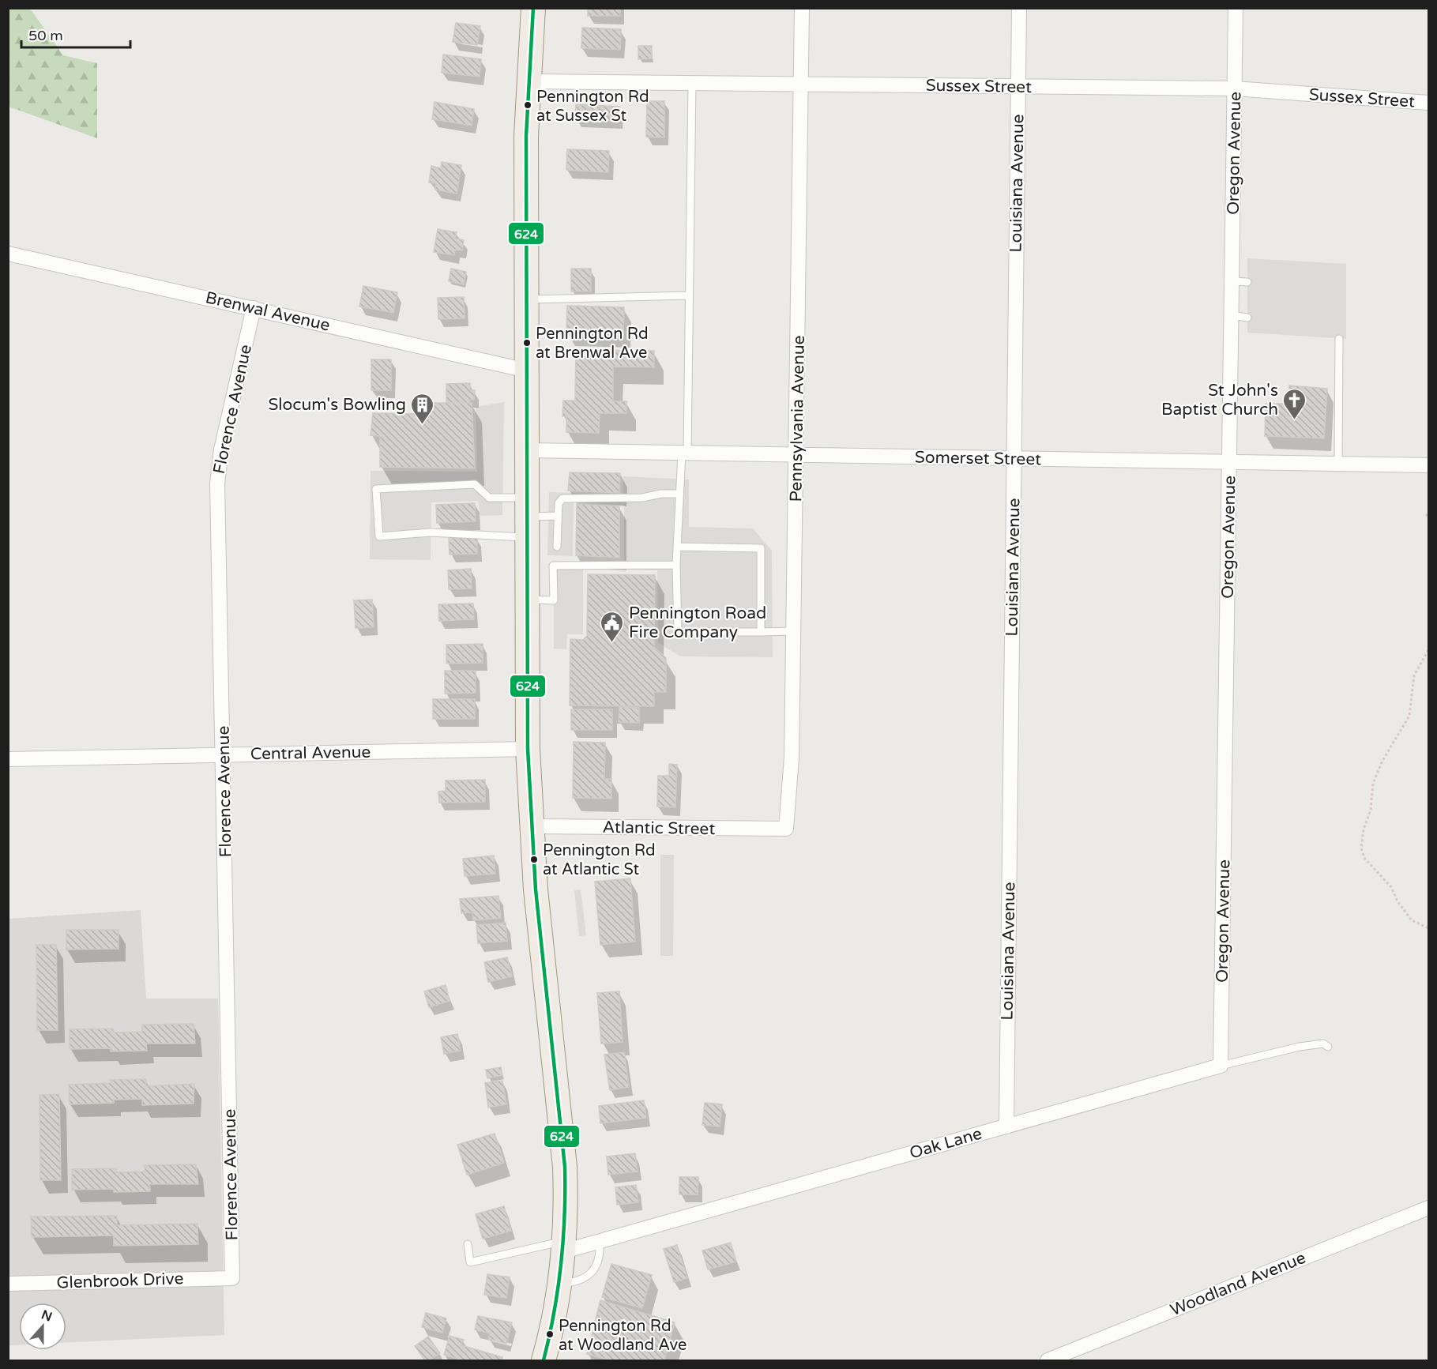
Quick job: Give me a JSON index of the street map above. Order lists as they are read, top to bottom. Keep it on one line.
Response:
{"streets":{"street":["Sussex Street","Oregon Avenue","Louisiana Avenue","Brenwal Avenue","Florence Avenue","Pennsylvania Avenue","Somerset Street","Central Avenue","Atlantic Street","Oak Lane","Glenbrook Drive","Woodland Avenue"]},"crossings":[["Sussex Street","Oregon Avenue"],["Sussex Street","Louisiana Avenue"],["Sussex Street","Pennsylvania Avenue"],["Oregon Avenue","Somerset Street"],["Oregon Avenue","Oak Lane"],["Louisiana Avenue","Somerset Street"],["Louisiana Avenue","Oak Lane"],["Brenwal Avenue","Florence Avenue"],["Florence Avenue","Central Avenue"],["Florence Avenue","Glenbrook Drive"],["Pennsylvania Avenue","Somerset Street"],["Pennsylvania Avenue","Atlantic Street"]],"places":{"other":["Pennington Rd at Sussex St","Pennington Rd at Brenwal Ave","Pennington Rd at Atlantic St","Pennington Rd at Woodland Ave"],"church":["St John's Baptist Church"],"building":["Slocum's Bowling"],"public building":["Pennington Road Fire Company"]},"lines":["transit line 624"],"scale_bar":"50 m","north":"top"}
